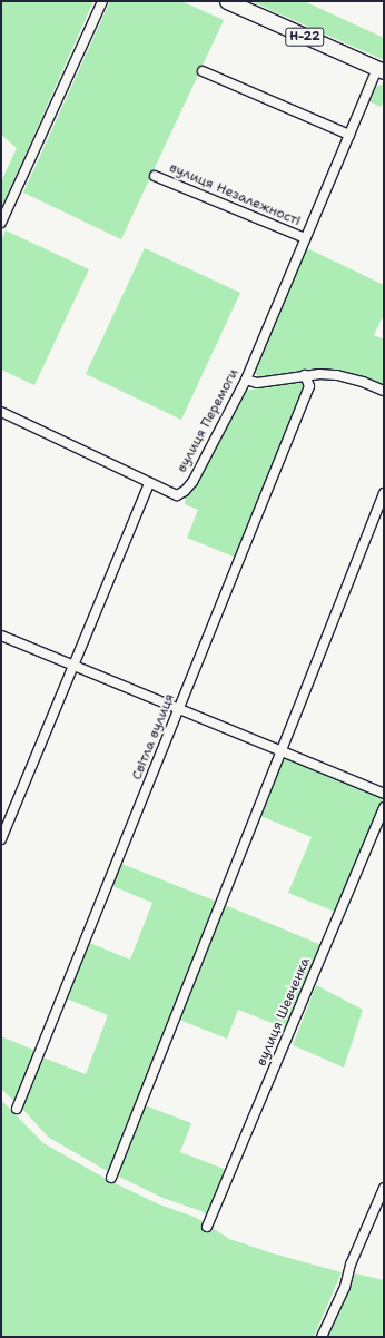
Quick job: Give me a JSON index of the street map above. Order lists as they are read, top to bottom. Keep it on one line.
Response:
{"streets":{"main road":["Н-22"],"street":["вулиця Незалежності","вулиця Перемоги","Світла вулиця","вулиця Шевченка"]},"crossings":[["Н-22","вулиця Перемоги"],["вулиця Незалежності","вулиця Перемоги"]]}
